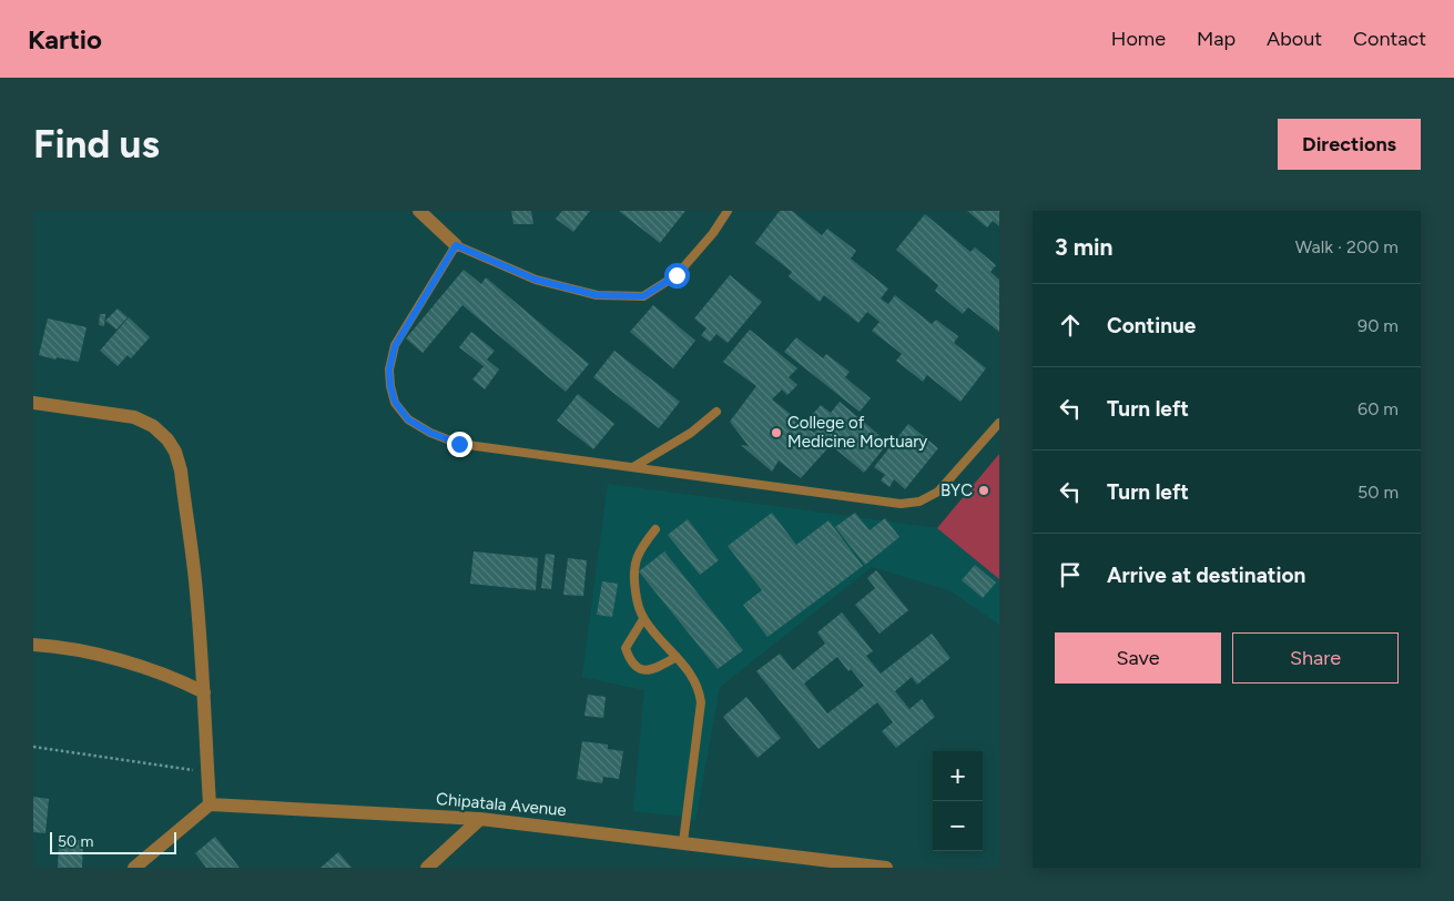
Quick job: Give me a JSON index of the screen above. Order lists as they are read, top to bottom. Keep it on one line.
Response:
{"streets":{"street":["Chipatala Avenue"]},"places":["College of Medicine Mortuary","BYC"],"scale_bar":"50 m","page":{"header":"Kartio","nav":["Home","Map","About","Contact"],"buttons":["Directions",["Save","Share"]],"title":"Find us","heading":["3 min","Walk · 200 m"],"list":[["Continue","90 m"],["Turn left","60 m"],["Turn left","50 m"],"Arrive at destination"],"map_buttons":["+","−"],"scale":"50 m"}}
